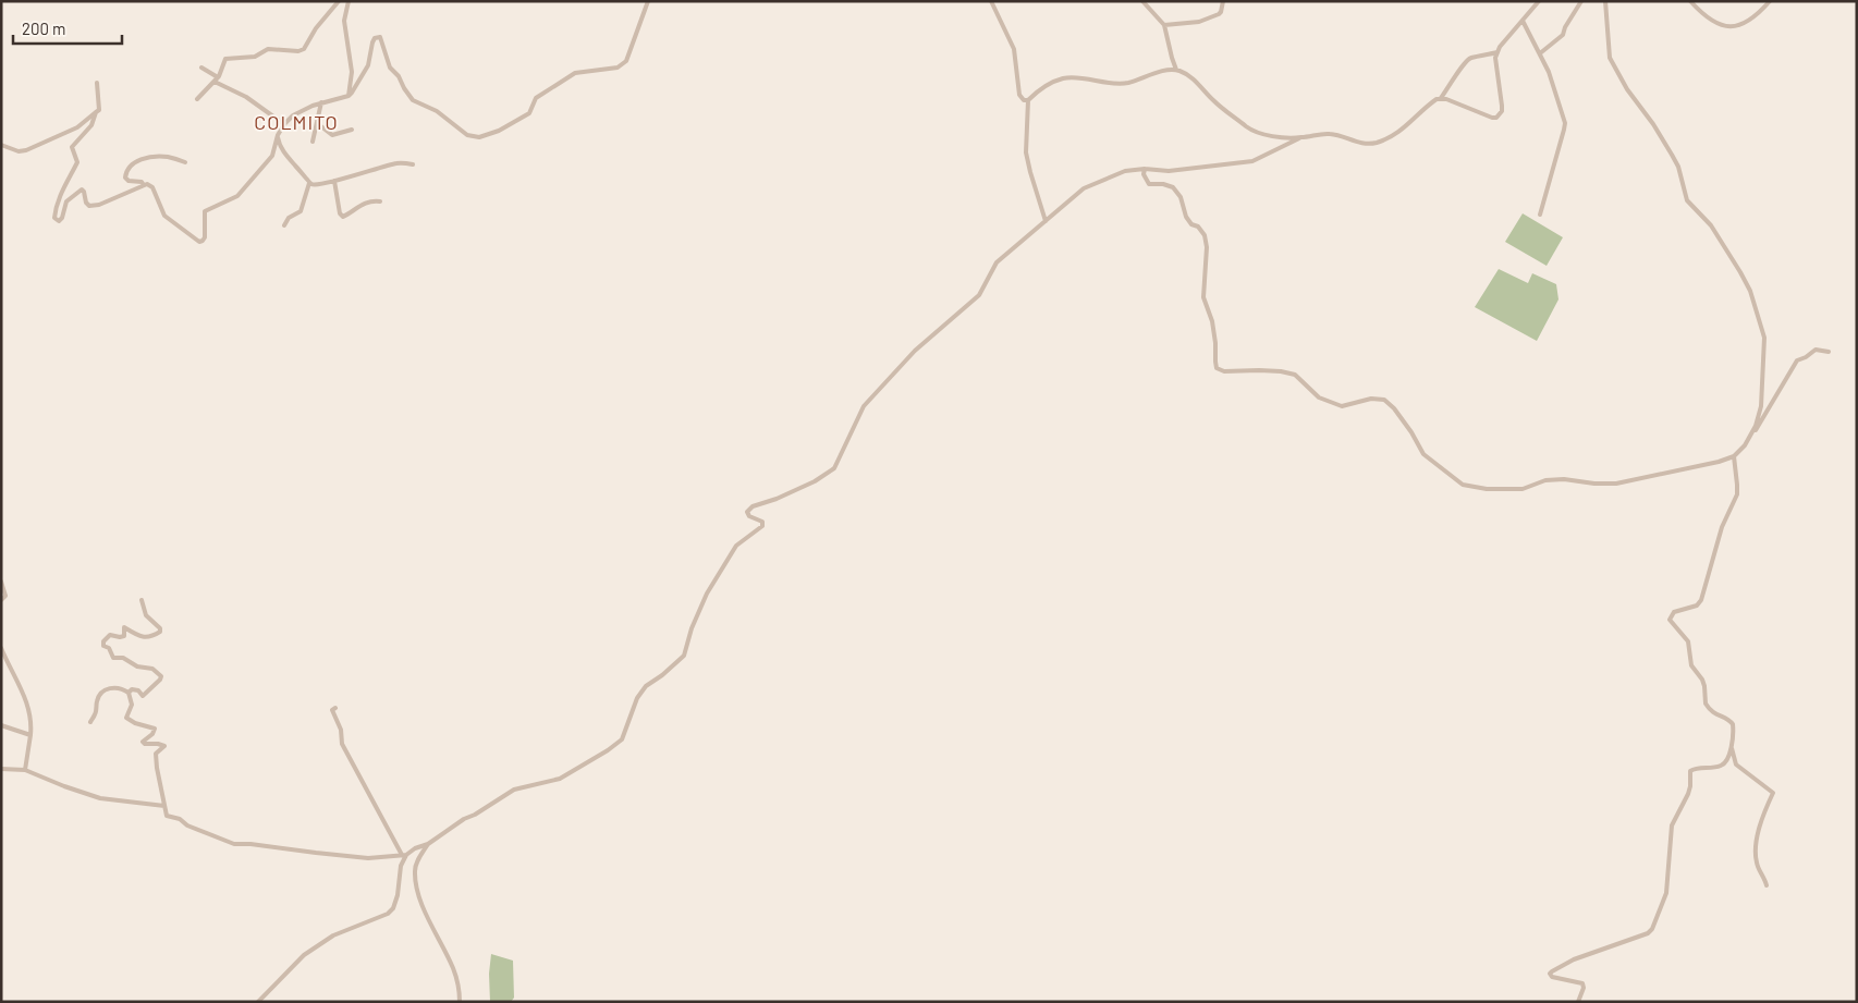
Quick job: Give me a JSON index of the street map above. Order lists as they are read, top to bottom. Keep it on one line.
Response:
{"districts":["COLMITO"],"scale_bar":"200 m"}
